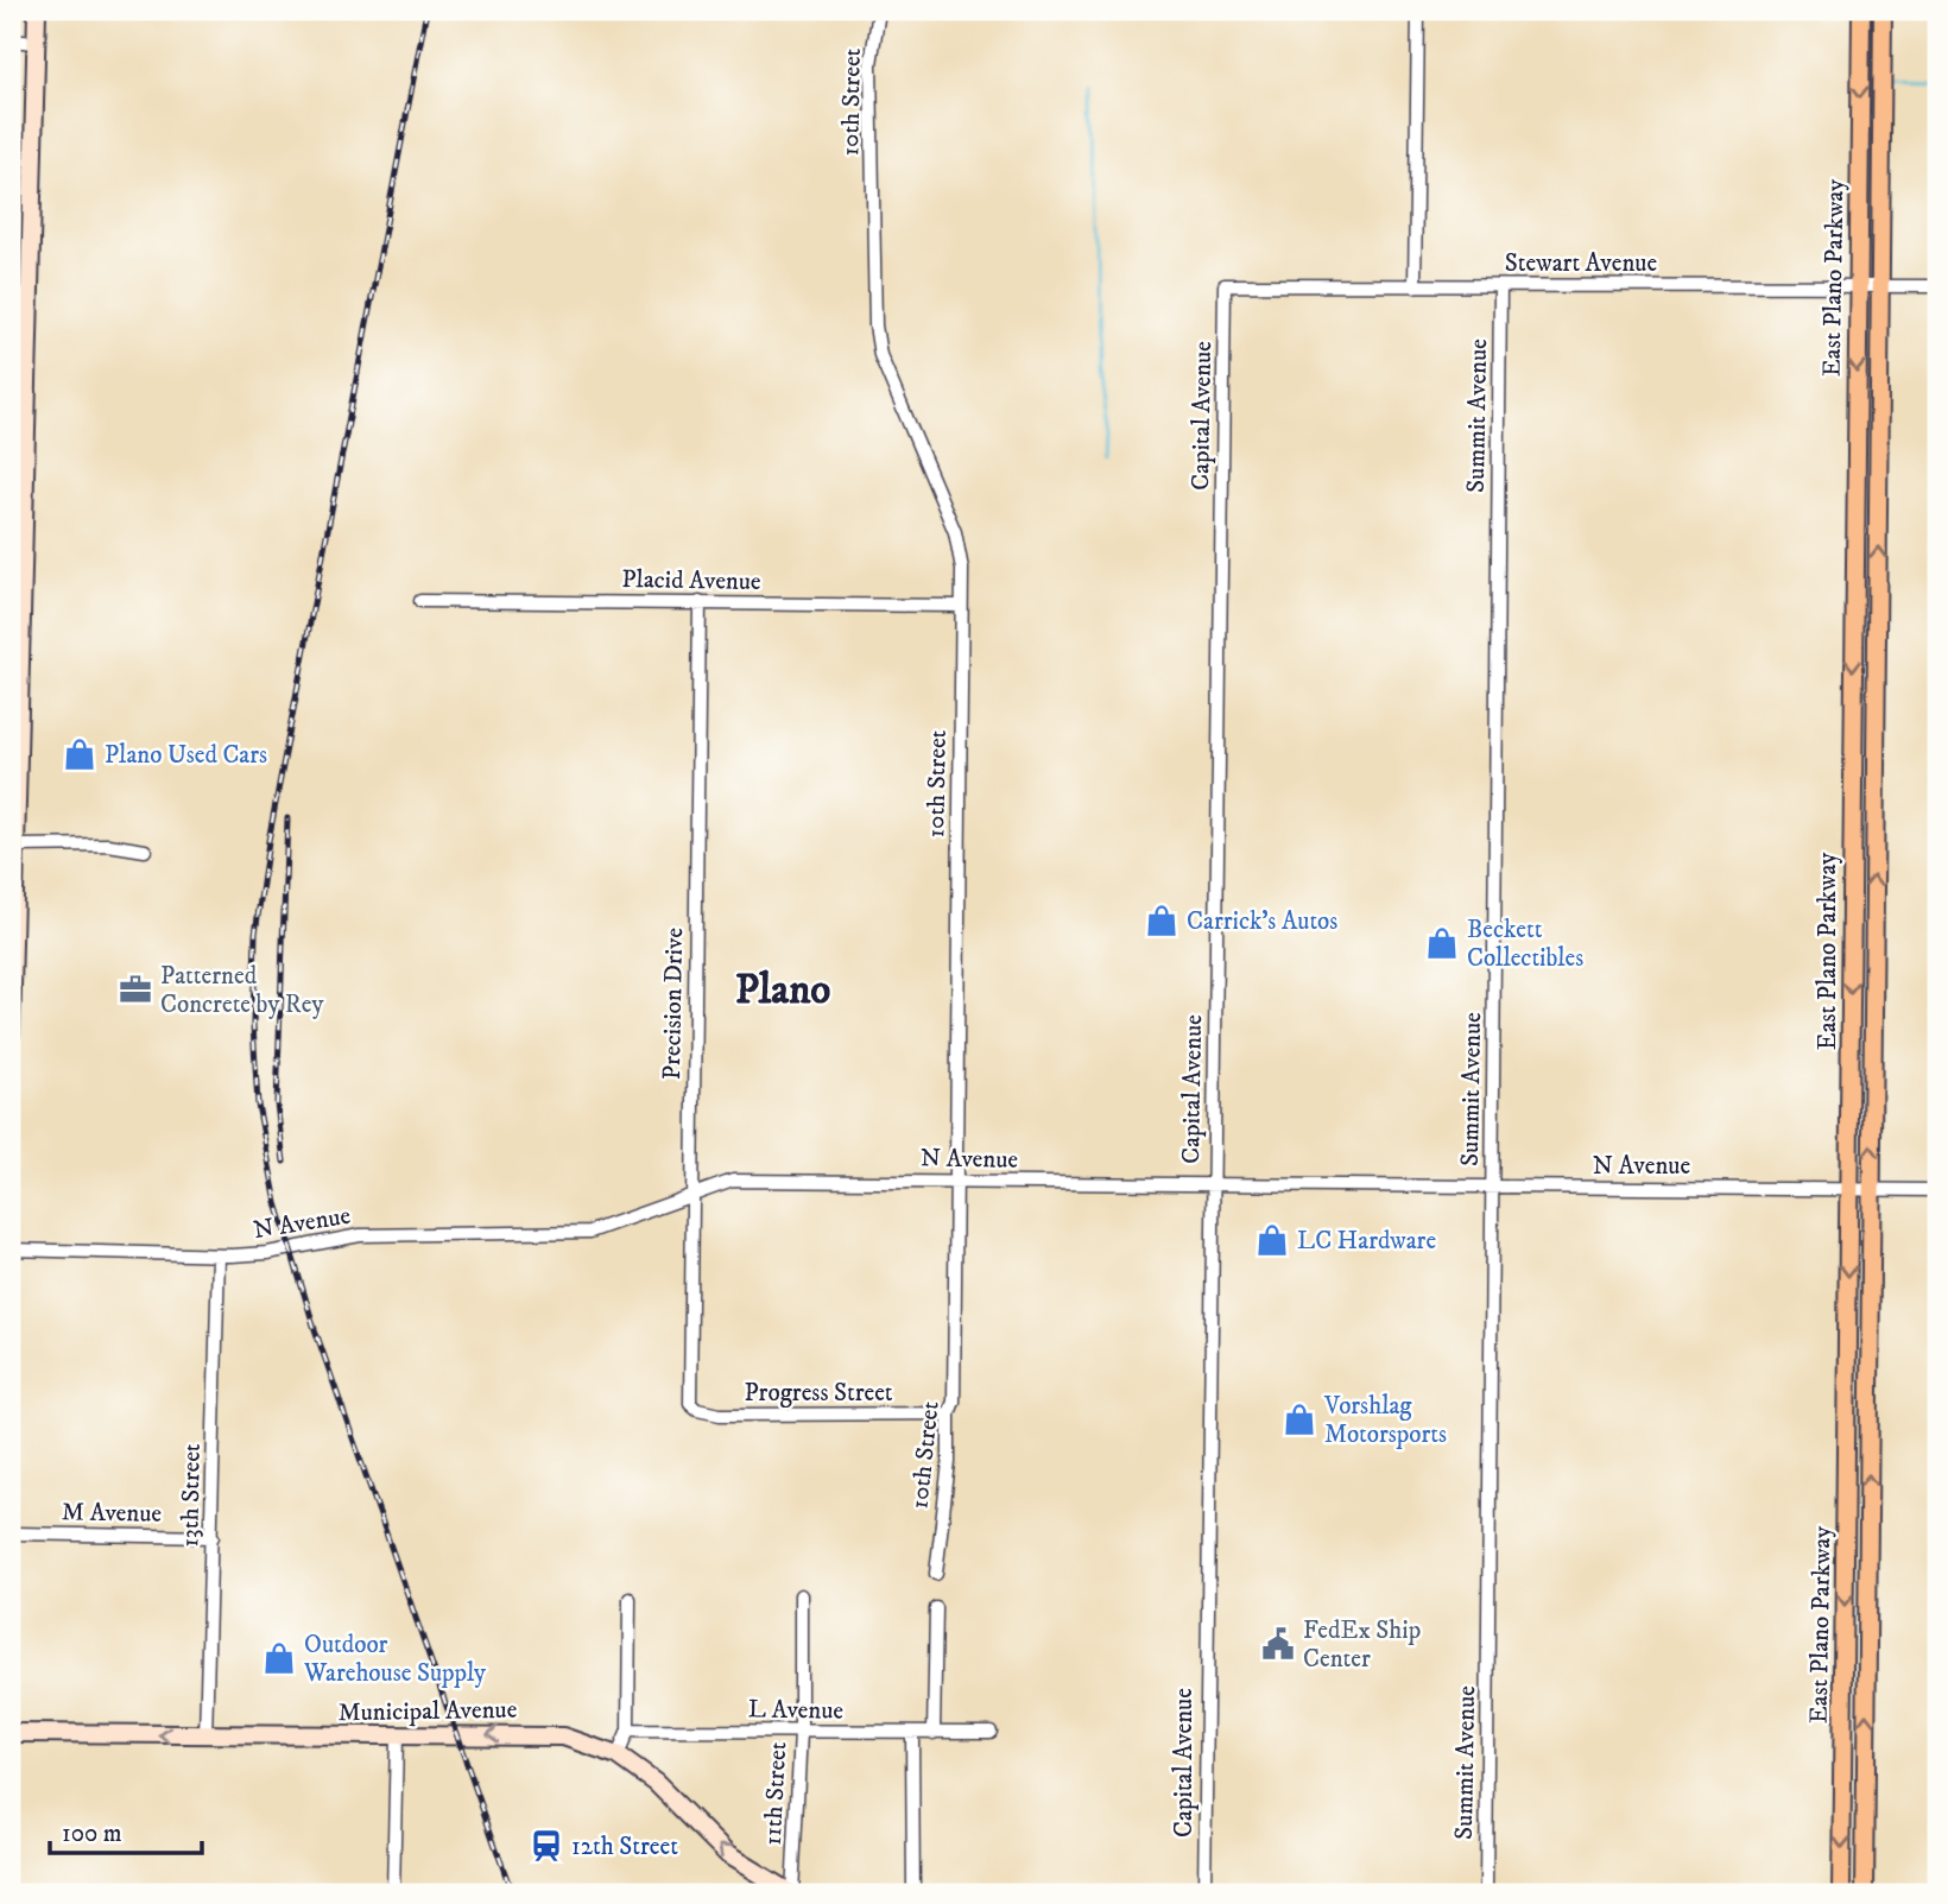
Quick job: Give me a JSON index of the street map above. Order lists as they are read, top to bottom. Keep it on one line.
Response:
{"streets":{"main road":["East Plano Parkway","Municipal Avenue"],"street":["10th Street","Stewart Avenue","Capital Avenue","Summit Avenue","Placid Avenue","Precision Drive","N Avenue","Progress Street","13th Street","M Avenue","L Avenue","11th Street"]},"crossings":[["10th Street","Placid Avenue"],["10th Street","N Avenue"],["10th Street","Progress Street"],["Stewart Avenue","East Plano Parkway"],["Stewart Avenue","Capital Avenue"],["Stewart Avenue","Summit Avenue"],["East Plano Parkway","N Avenue"],["Capital Avenue","N Avenue"],["Summit Avenue","N Avenue"],["Placid Avenue","Precision Drive"],["Precision Drive","N Avenue"],["Precision Drive","Progress Street"],["N Avenue","13th Street"],["13th Street","M Avenue"],["13th Street","Municipal Avenue"],["L Avenue","11th Street"],["Municipal Avenue","11th Street"]],"one_way":["Municipal Avenue"],"districts":["Plano"],"places":{"shop":["Plano Used Cars","Carrick's Autos","Beckett Collectibles","LC Hardware","Vorshlag Motorsports","Outdoor Warehouse Supply"],"office":["Patterned Concrete by Rey"],"public building":["FedEx Ship Center"],"station":["12th Street"]},"scale_bar":"100 m"}
